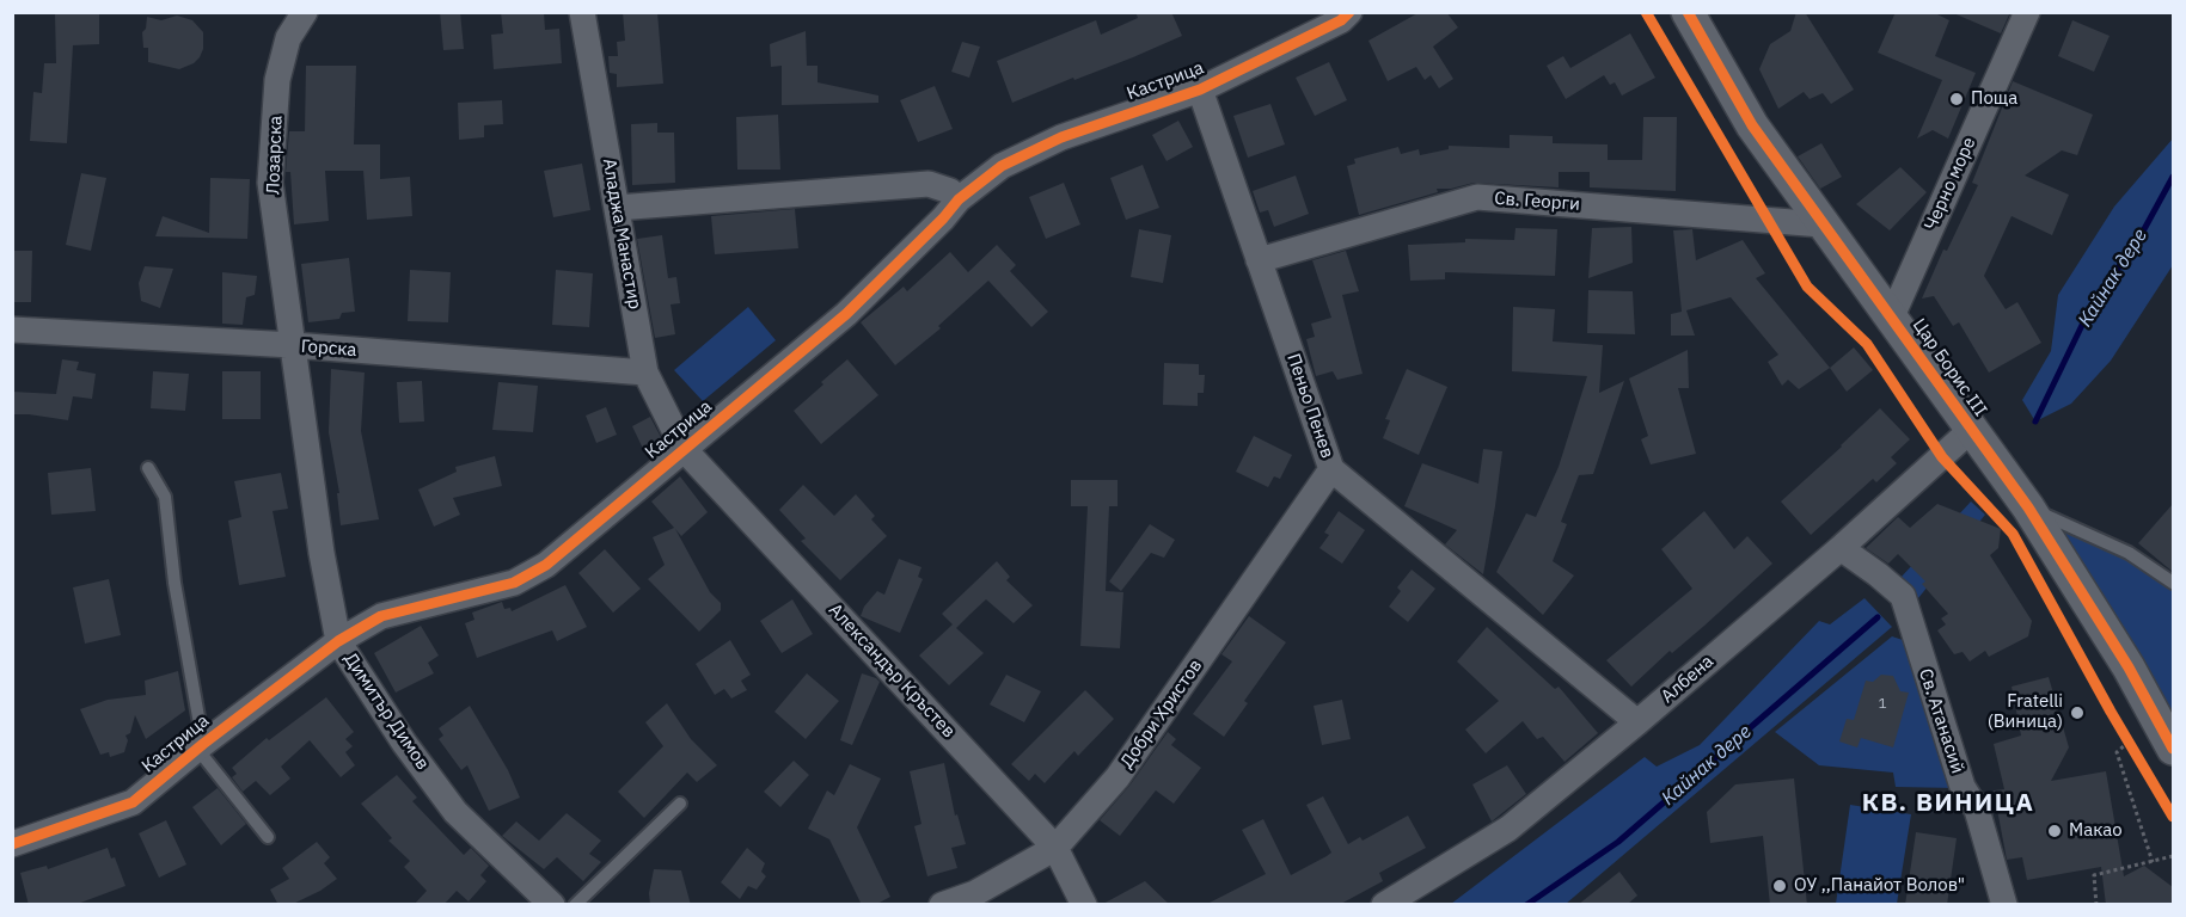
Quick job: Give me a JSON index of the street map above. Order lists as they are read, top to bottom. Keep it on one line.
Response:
{"streets":{"street":["Кастрица","Лозарска","Черно море","Св. Георги","Аладжа Манастир","Горска","Цар Борис III","Пеньо Пенев","Александър Кръстев","Албена","Димитър Димов","Добри Христов","Св. Атанасий"]},"crossings":[["Кастрица","Аладжа Манастир"],["Кастрица","Пеньо Пенев"],["Кастрица","Александър Кръстев"],["Кастрица","Димитър Димов"],["Лозарска","Горска"],["Лозарска","Димитър Димов"],["Черно море","Цар Борис III"],["Св. Георги","Цар Борис III"],["Св. Георги","Пеньо Пенев"],["Аладжа Манастир","Горска"],["Аладжа Манастир","Александър Кръстев"],["Горска","Димитър Димов"],["Цар Борис III","Албена"],["Пеньо Пенев","Албена"],["Пеньо Пенев","Добри Христов"],["Александър Кръстев","Добри Христов"],["Албена","Св. Атанасий"]],"districts":["КВ. ВИНИЦА"],"water":["Кайнак дере"],"places":["Поща","Fratelli (Виница)","Макао","ОУ ,,Панайот Волов\""],"house_numbers":["1"]}
